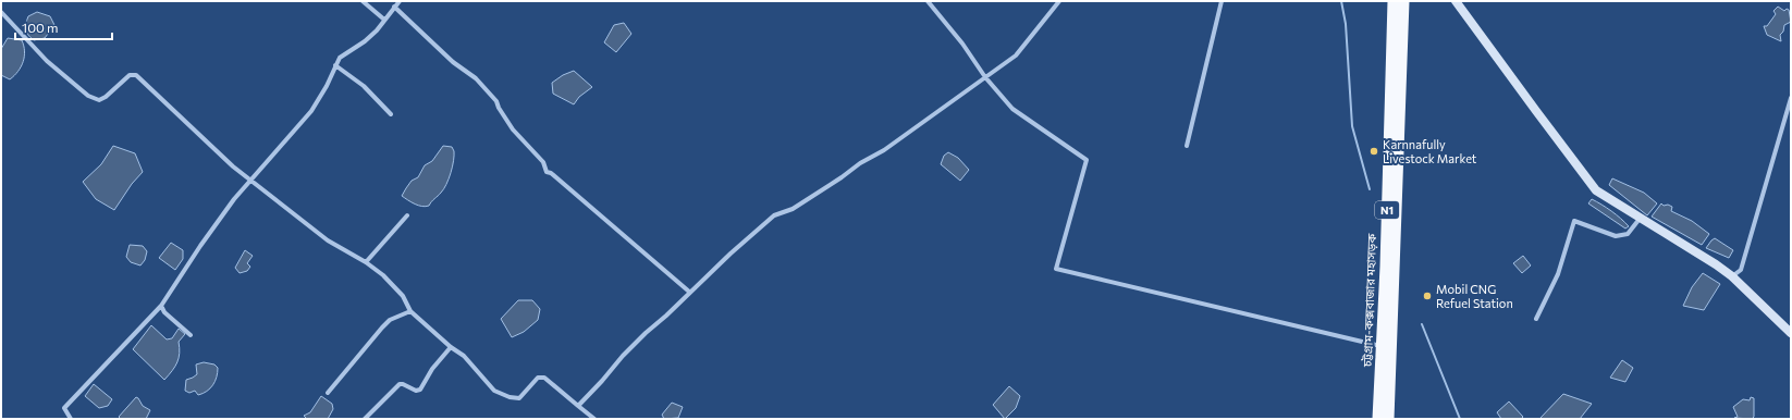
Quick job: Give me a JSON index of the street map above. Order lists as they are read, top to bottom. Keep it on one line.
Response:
{"streets":{"highway":["N1","চট্টগ্রাম-কক্সবাজার মহাসড়ক"]},"places":["Karnnafully Livestock Market","Mobil CNG Refuel Station"],"scale_bar":"100 m"}
